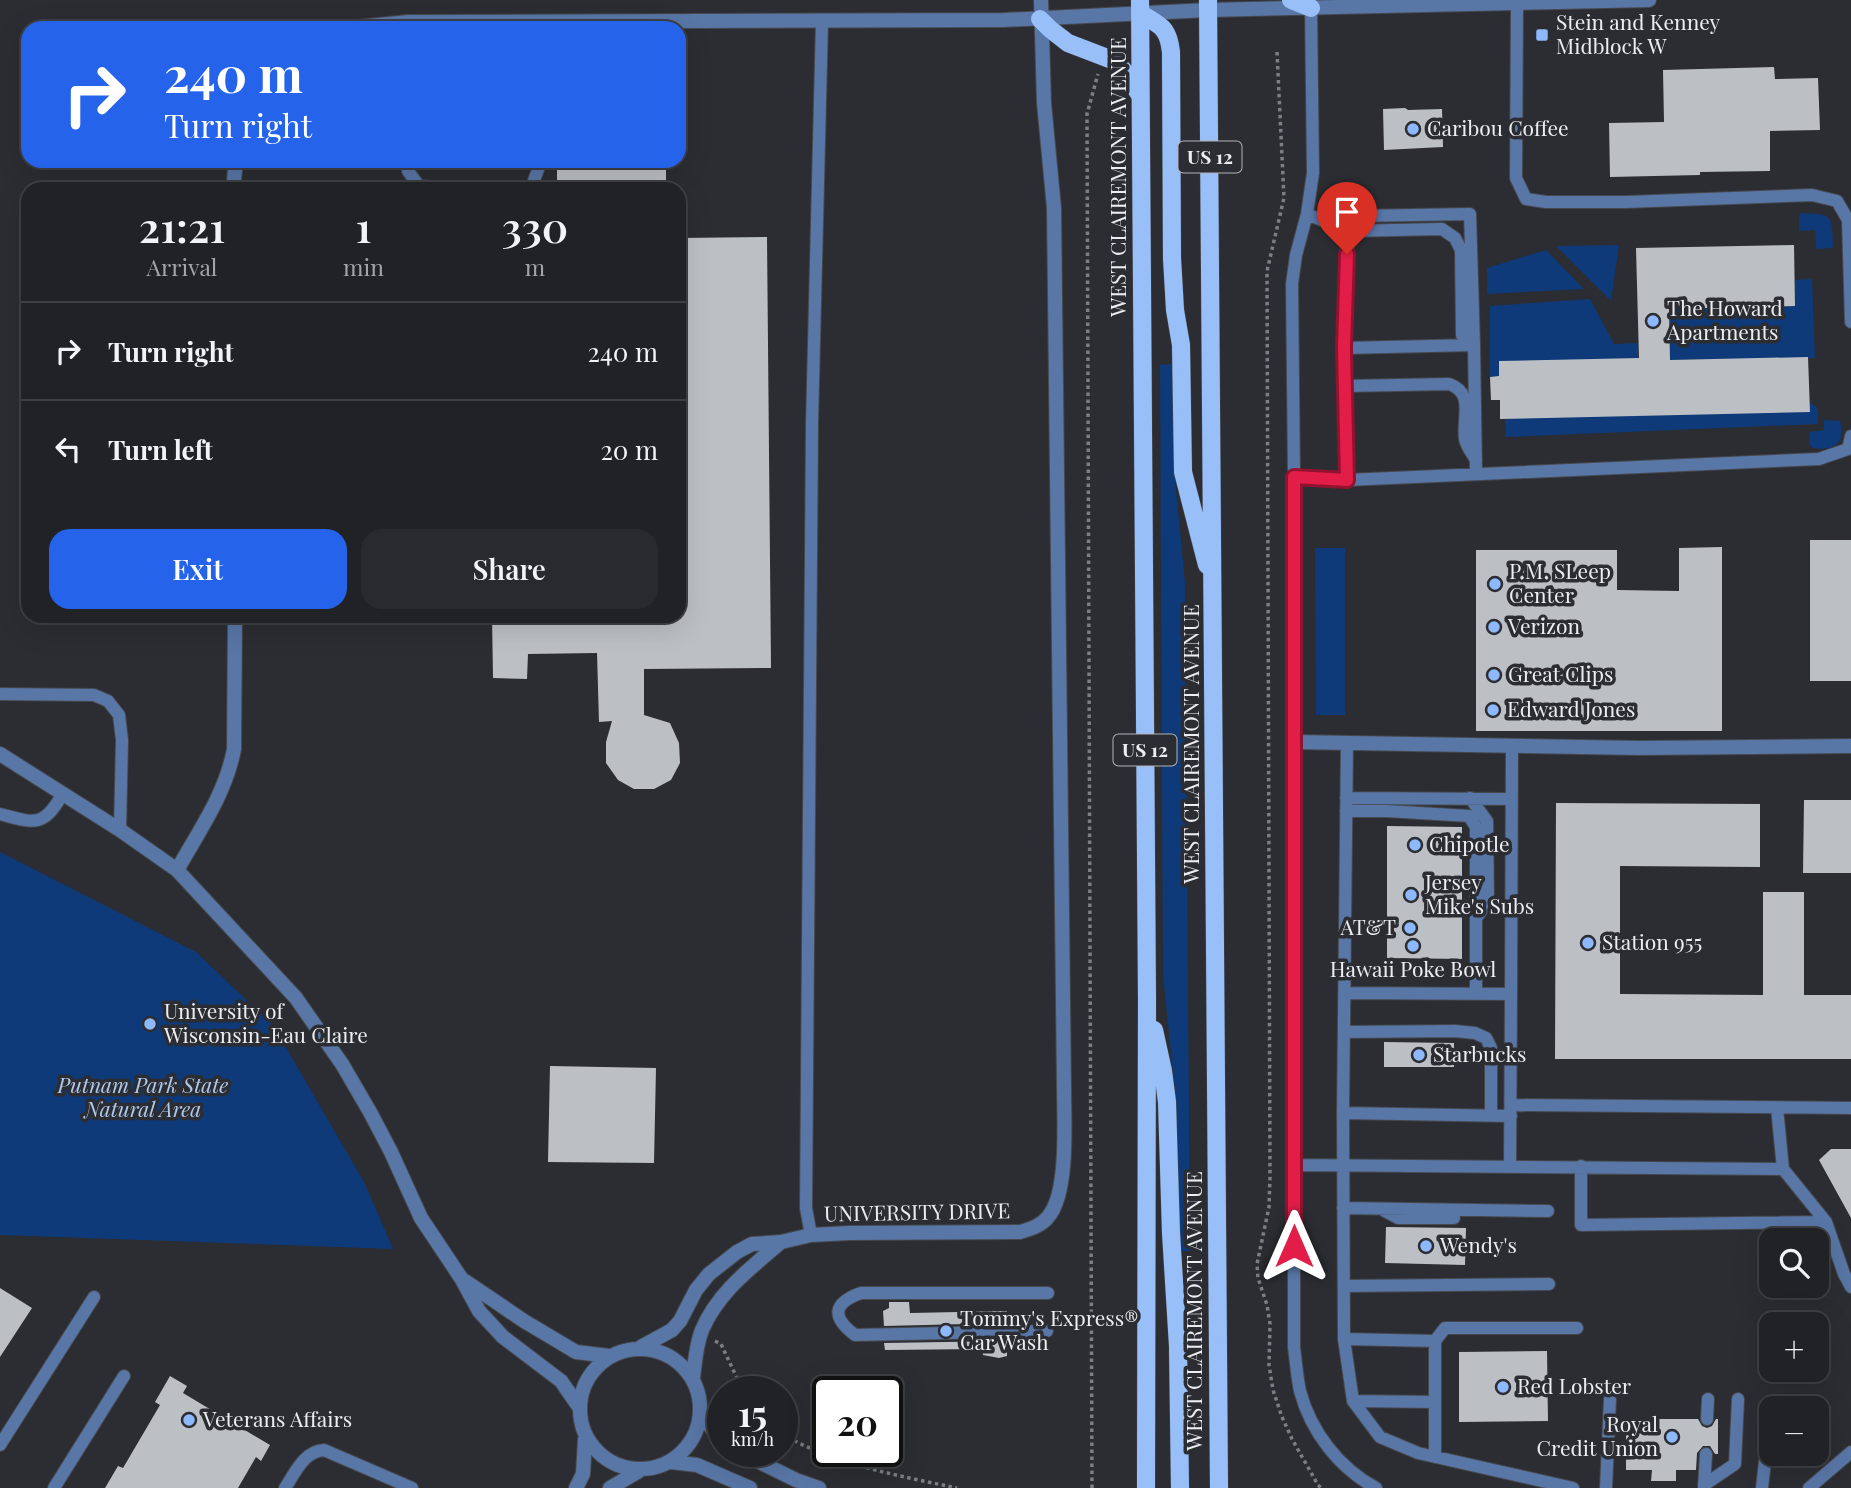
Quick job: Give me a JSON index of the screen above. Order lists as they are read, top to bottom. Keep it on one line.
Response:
{"streets":{"main road":["US 12","WEST CLAIREMONT AVENUE"],"street":["UNIVERSITY DRIVE"]},"parks":["Putnam Park State Natural Area"],"places":{"transit":["Stein and Kenney Midblock W"],"other":["Caribou Coffee","The Howard Apartments","P.M. SLeep Center","Verizon","Great Clips","Edward Jones","Chipotle","Jersey Mike's Subs","AT&T","Station 955","Hawaii Poke Bowl","University of Wisconsin-Eau Claire","Starbucks","Wendy's","Tommy's Express® Car Wash","Red Lobster","Veterans Affairs","Royal Credit Union"]},"page":{"turn":["240 m","Turn right"],"eta":["21:21","Arrival","1","min","330","m"],"list":[{"name":"Turn right","value":"240 m"},{"name":"Turn left","value":"20 m"}],"buttons":["Exit","Share"],"map_buttons":["+","−"],"speed":"15 km/h","limit":"20"}}
